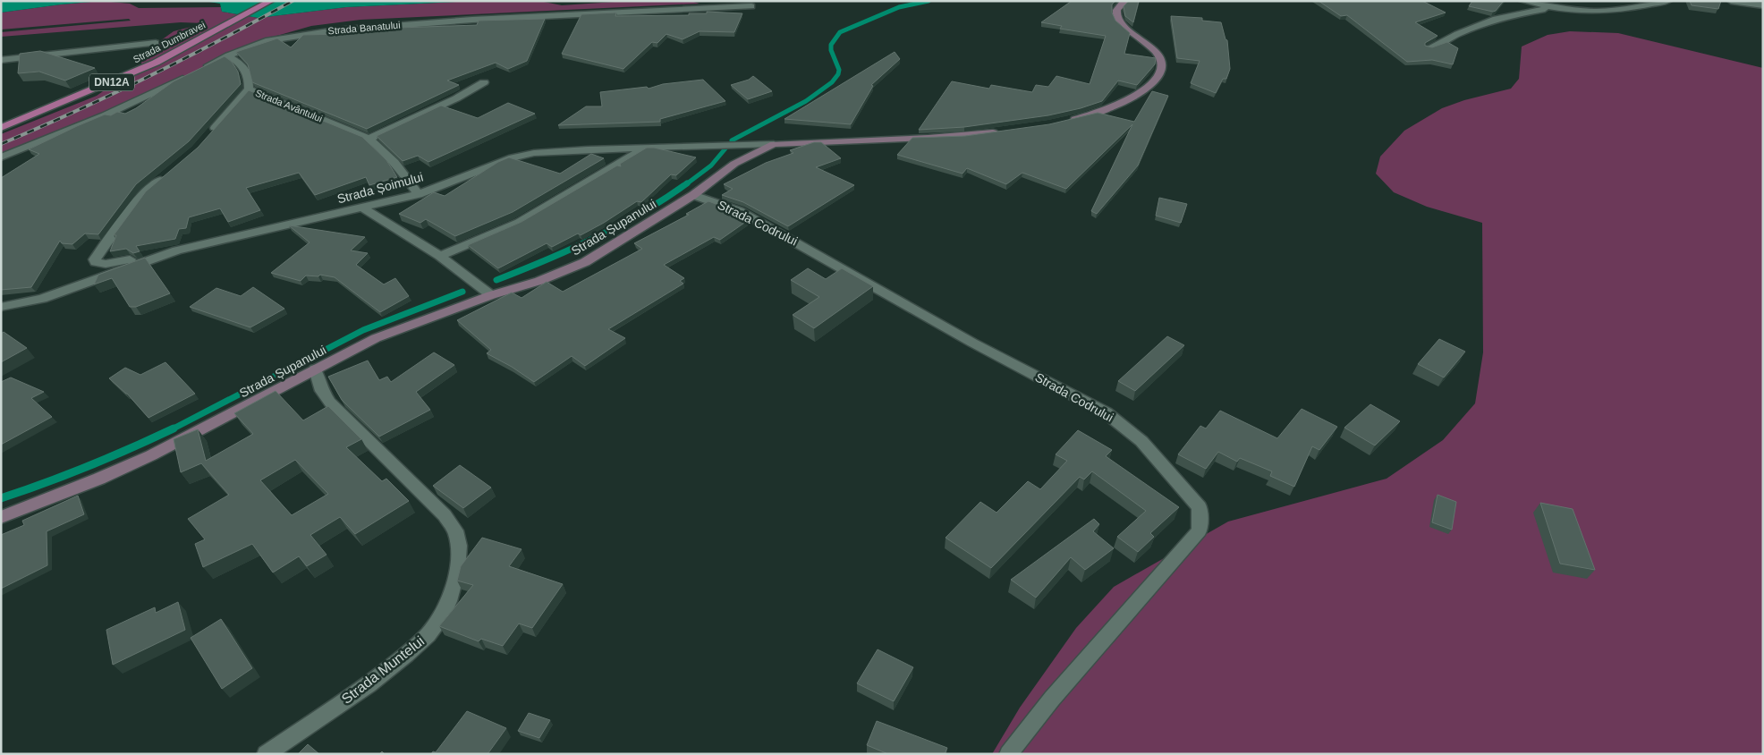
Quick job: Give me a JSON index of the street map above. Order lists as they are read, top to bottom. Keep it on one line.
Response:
{"streets":{"main road":["Strada Dumbravei","DN12A"],"street":["Strada Banatului","Strada Avântului","Strada Șoimului","Strada Codrului","Strada Șupanului","Strada Muntelui"]},"crossings":[["Strada Banatului","Strada Avântului"],["Strada Avântului","Strada Șoimului"],["Strada Șoimului","Strada Șupanului"],["Strada Codrului","Strada Șupanului"],["Strada Șupanului","Strada Muntelui"]]}
